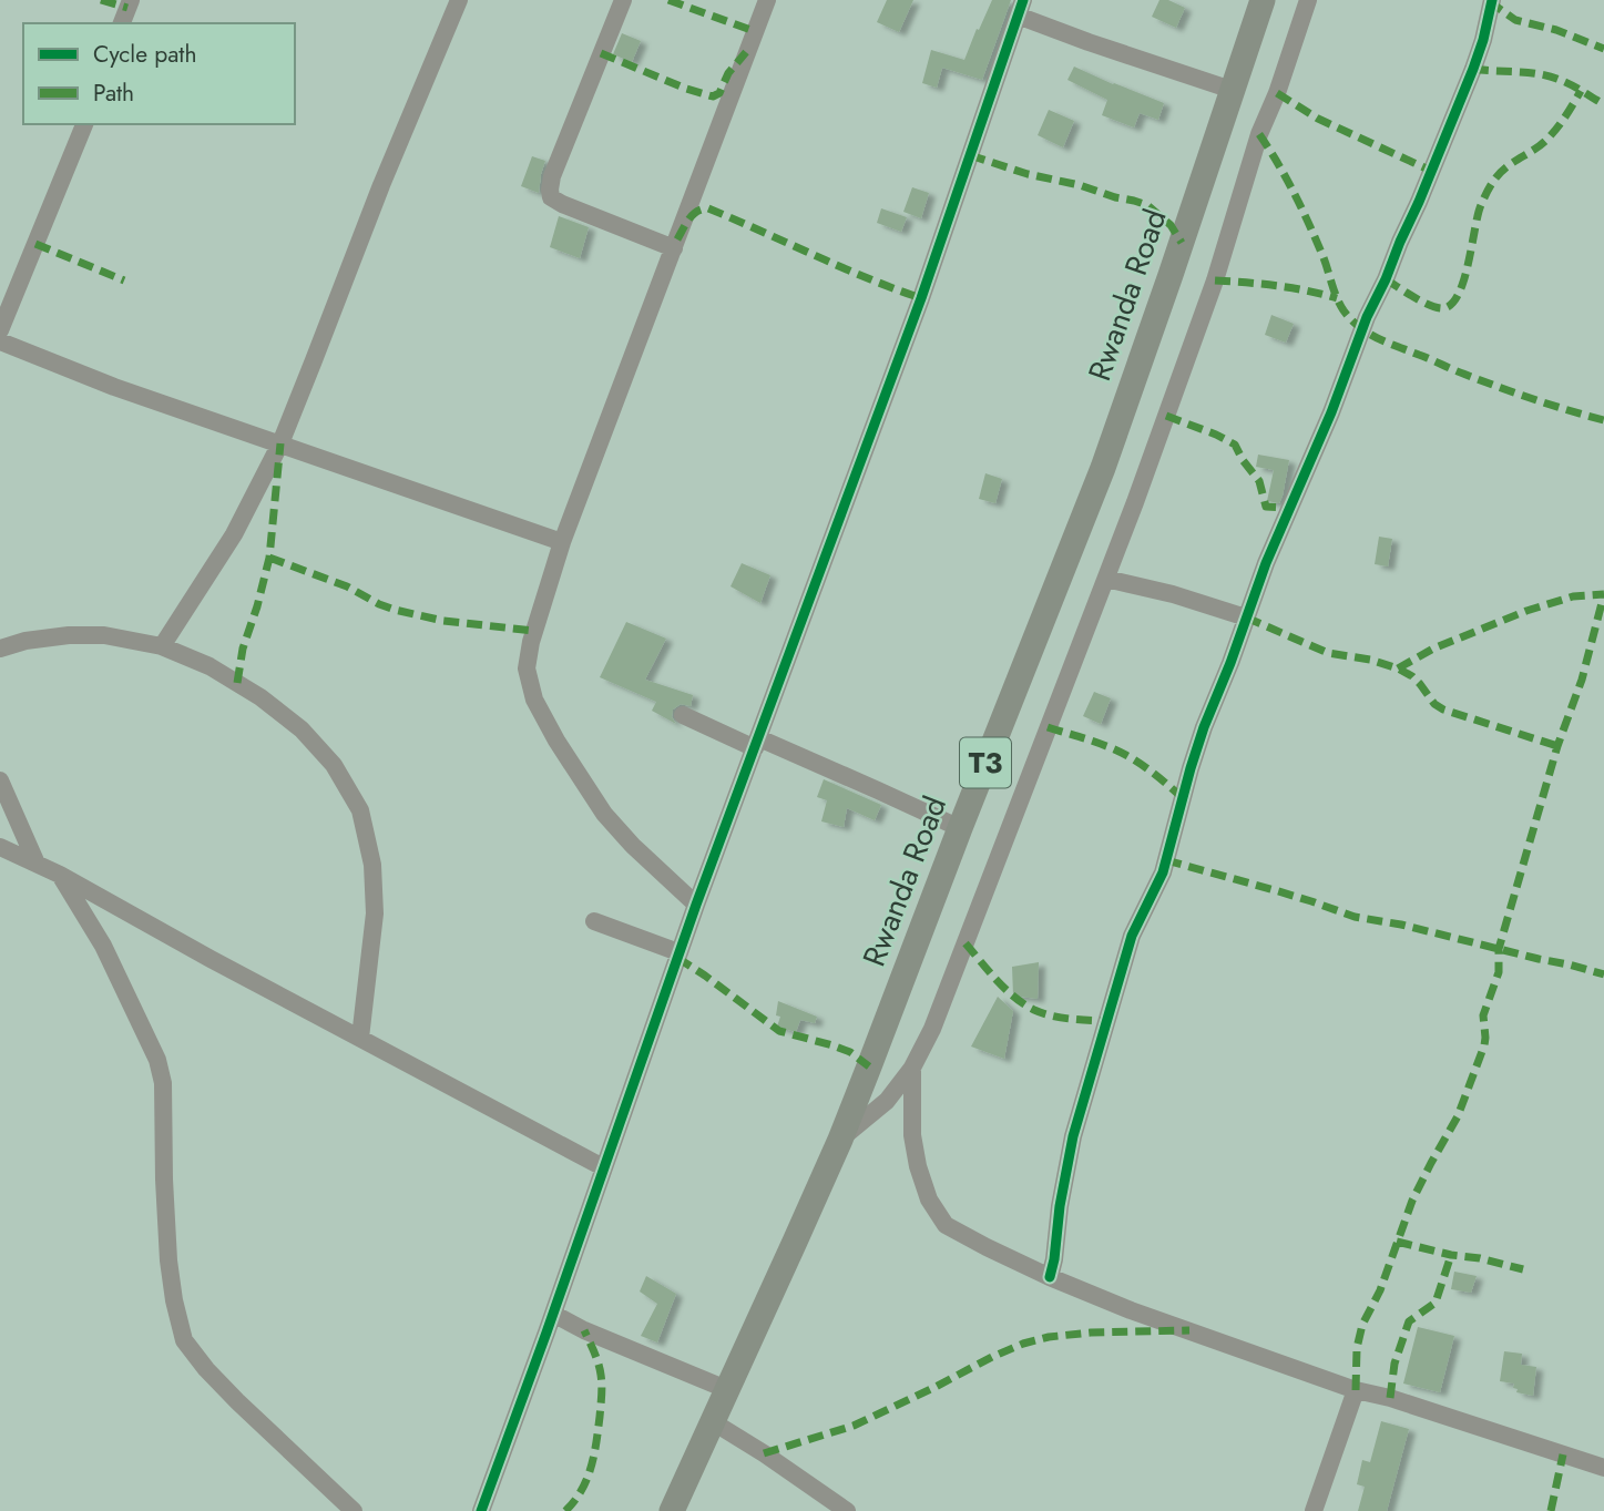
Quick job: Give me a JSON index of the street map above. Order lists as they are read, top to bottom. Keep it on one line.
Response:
{"streets":{"highway":["Rwanda Road","T3"]},"legend":["Cycle path","Path"]}
